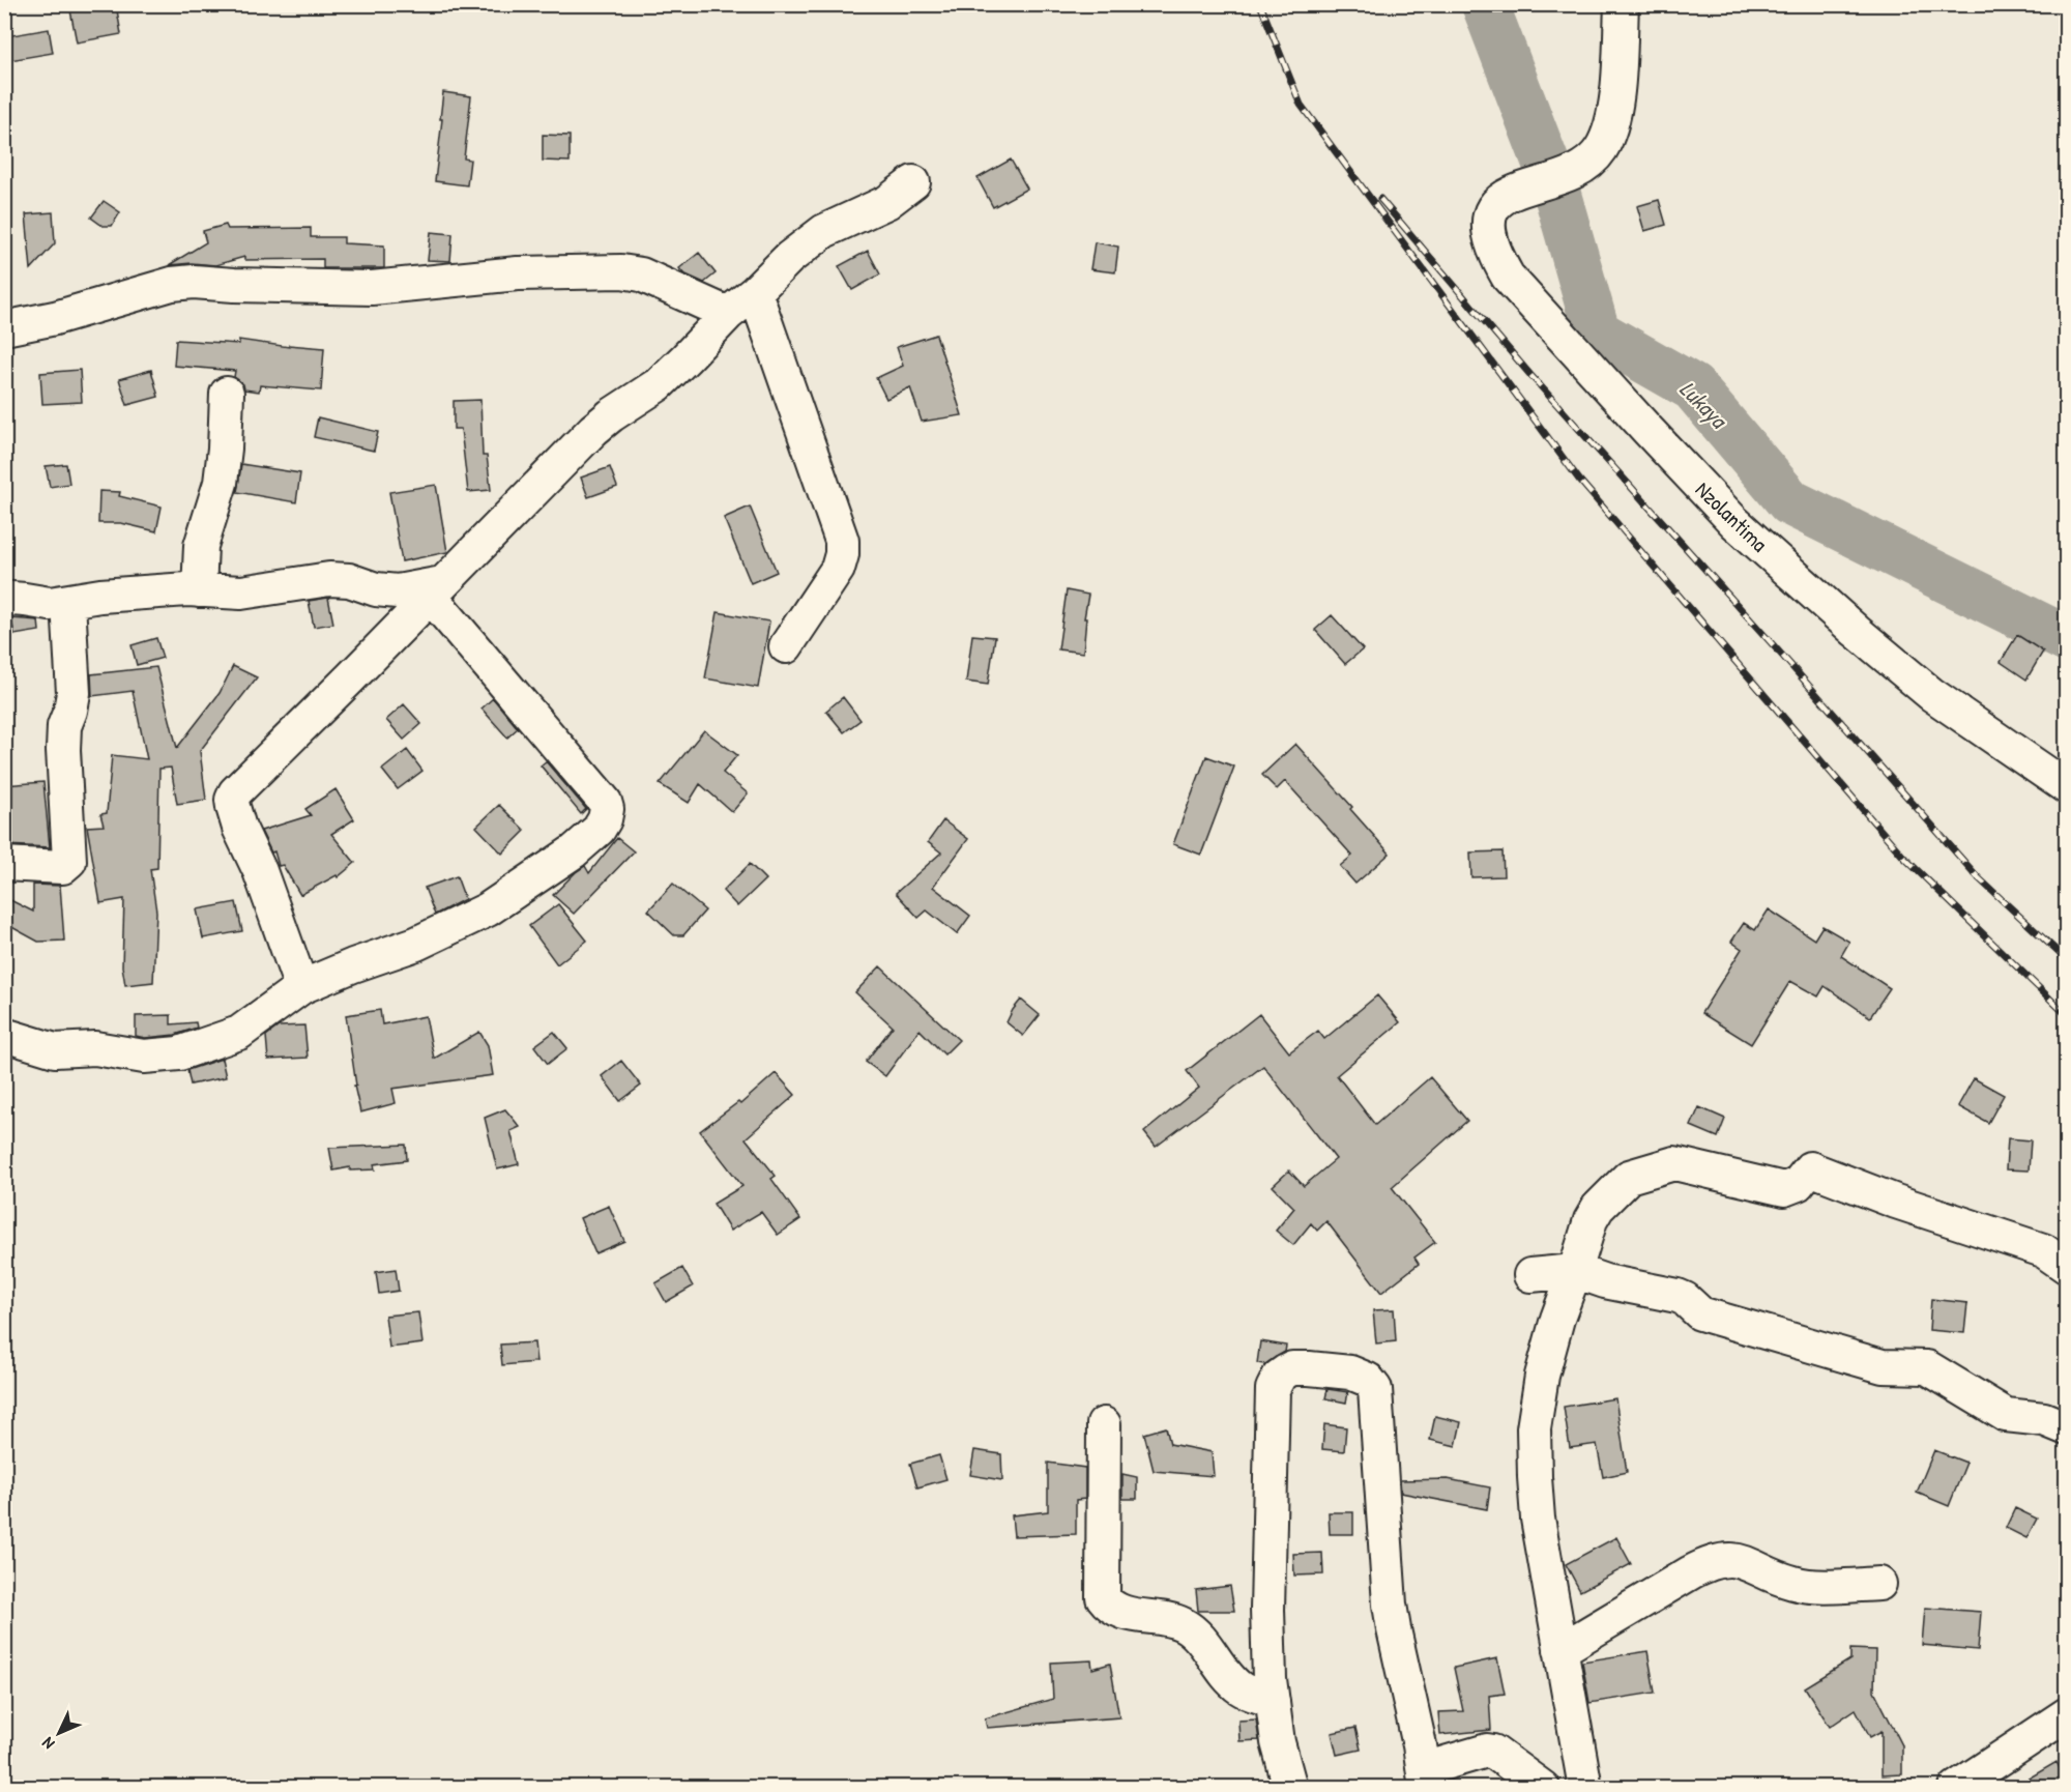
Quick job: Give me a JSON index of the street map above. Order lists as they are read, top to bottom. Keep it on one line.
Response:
{"streets":{"street":["Nzolantima"]},"water":["Lukaya"],"north":"bottom left"}
